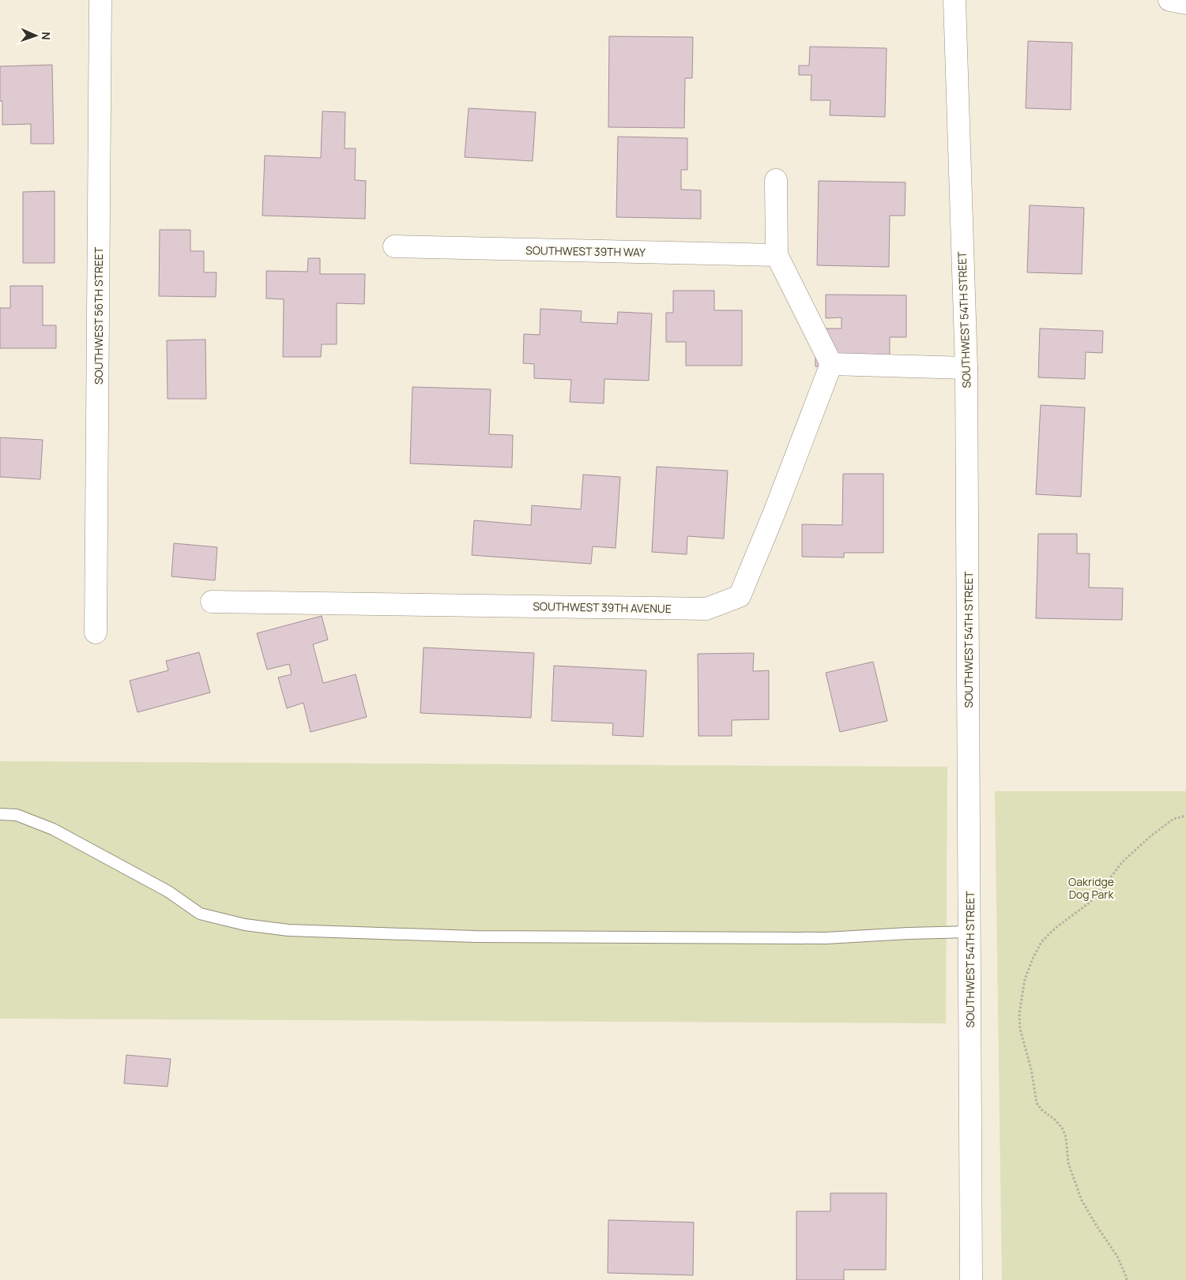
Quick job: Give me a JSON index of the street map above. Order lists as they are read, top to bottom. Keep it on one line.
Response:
{"streets":{"street":["SOUTHWEST 39TH WAY","SOUTHWEST 56TH STREET","SOUTHWEST 54TH STREET","SOUTHWEST 39TH AVENUE"]},"parks":["Oakridge Dog Park"],"north":"right"}
